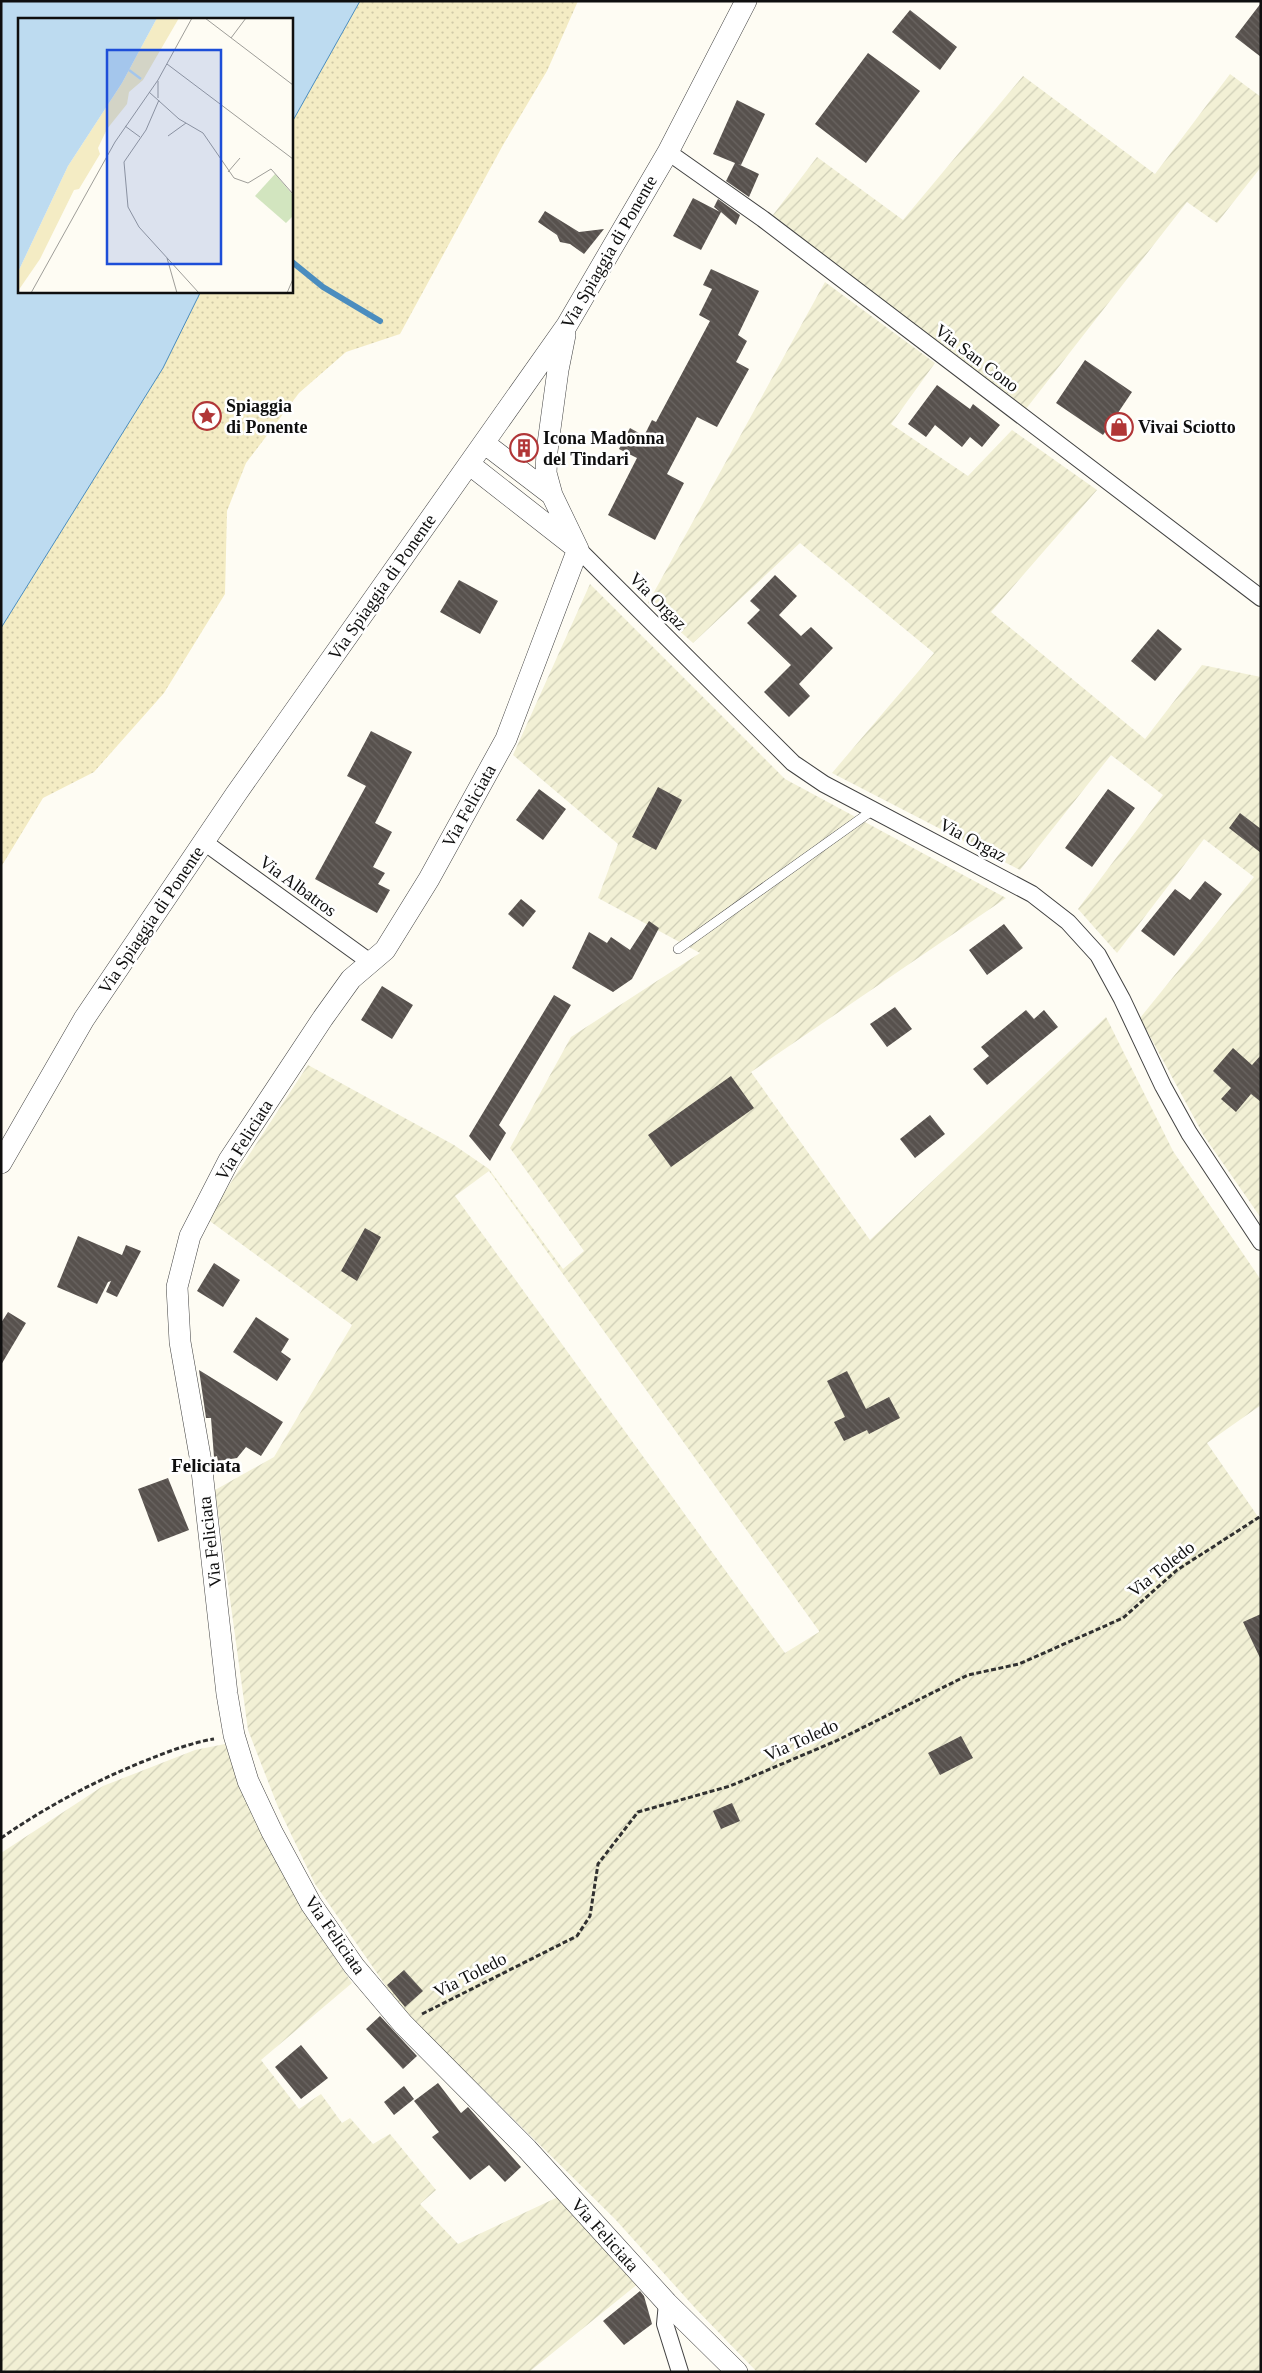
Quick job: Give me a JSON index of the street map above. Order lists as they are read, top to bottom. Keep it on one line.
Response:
{"streets":{"street":["Via Spiaggia di Ponente","Via San Cono","Via Orgaz","Via Feliciata","Via Albatros"],"path":["Via Toledo"]},"crossings":[["Via Spiaggia di Ponente","Via San Cono"],["Via Spiaggia di Ponente","Via Albatros"],["Via Orgaz","Via Feliciata"],["Via Feliciata","Via Albatros"],["Via Feliciata","Via Toledo"]],"districts":["Feliciata"],"places":{"place":["Spiaggia di Ponente"],"shop":["Vivai Sciotto"],"building":["Icona Madonna del Tindari"]}}
